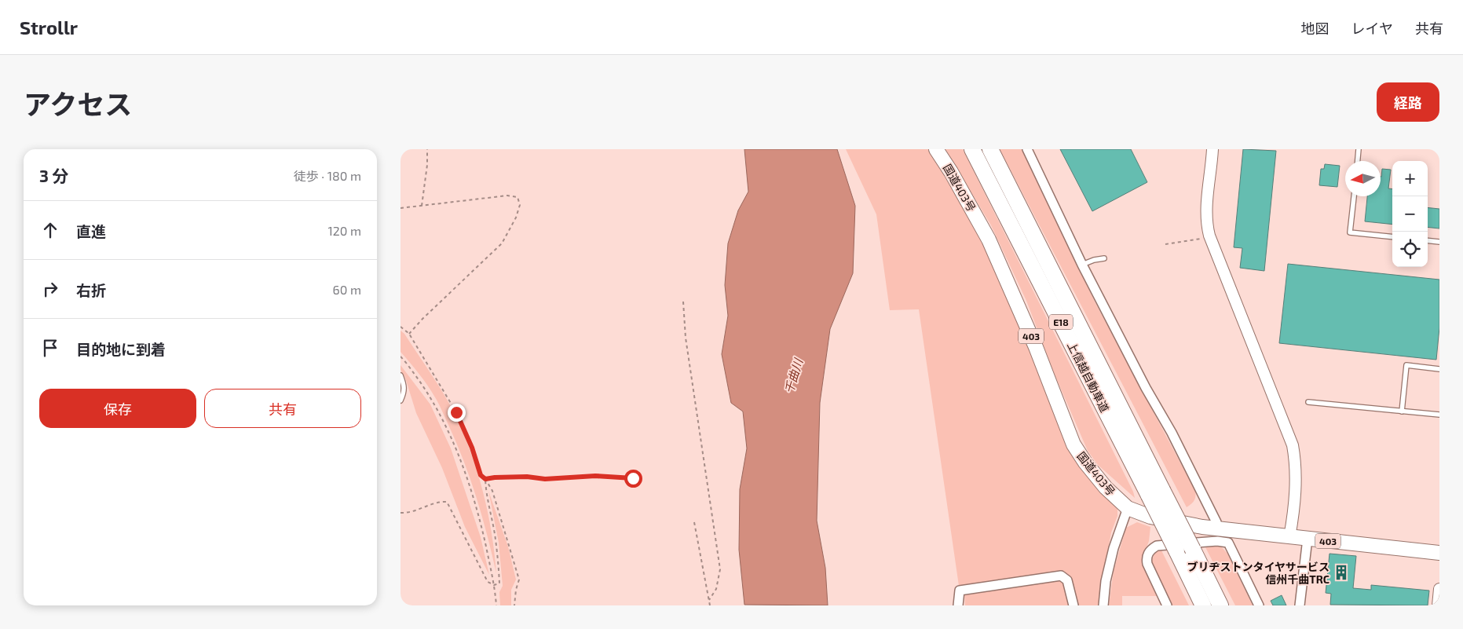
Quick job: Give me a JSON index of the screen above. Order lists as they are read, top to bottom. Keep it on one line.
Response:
{"streets":{"highway":["国道403号","E18","403","上信越自動車道"]},"water":["千曲川"],"places":{"building":["ブリヂストンタイヤサービス 信州千曲TRC"]},"north":"left","page":{"header":"Strollr","nav":["地図","レイヤ","共有"],"title":"アクセス","buttons":["経路",["保存","共有"]],"heading":["3 分","徒歩 · 180 m"],"map_buttons":["+","−"],"list":[["直進","120 m"],["右折","60 m"],"目的地に到着"]}}
